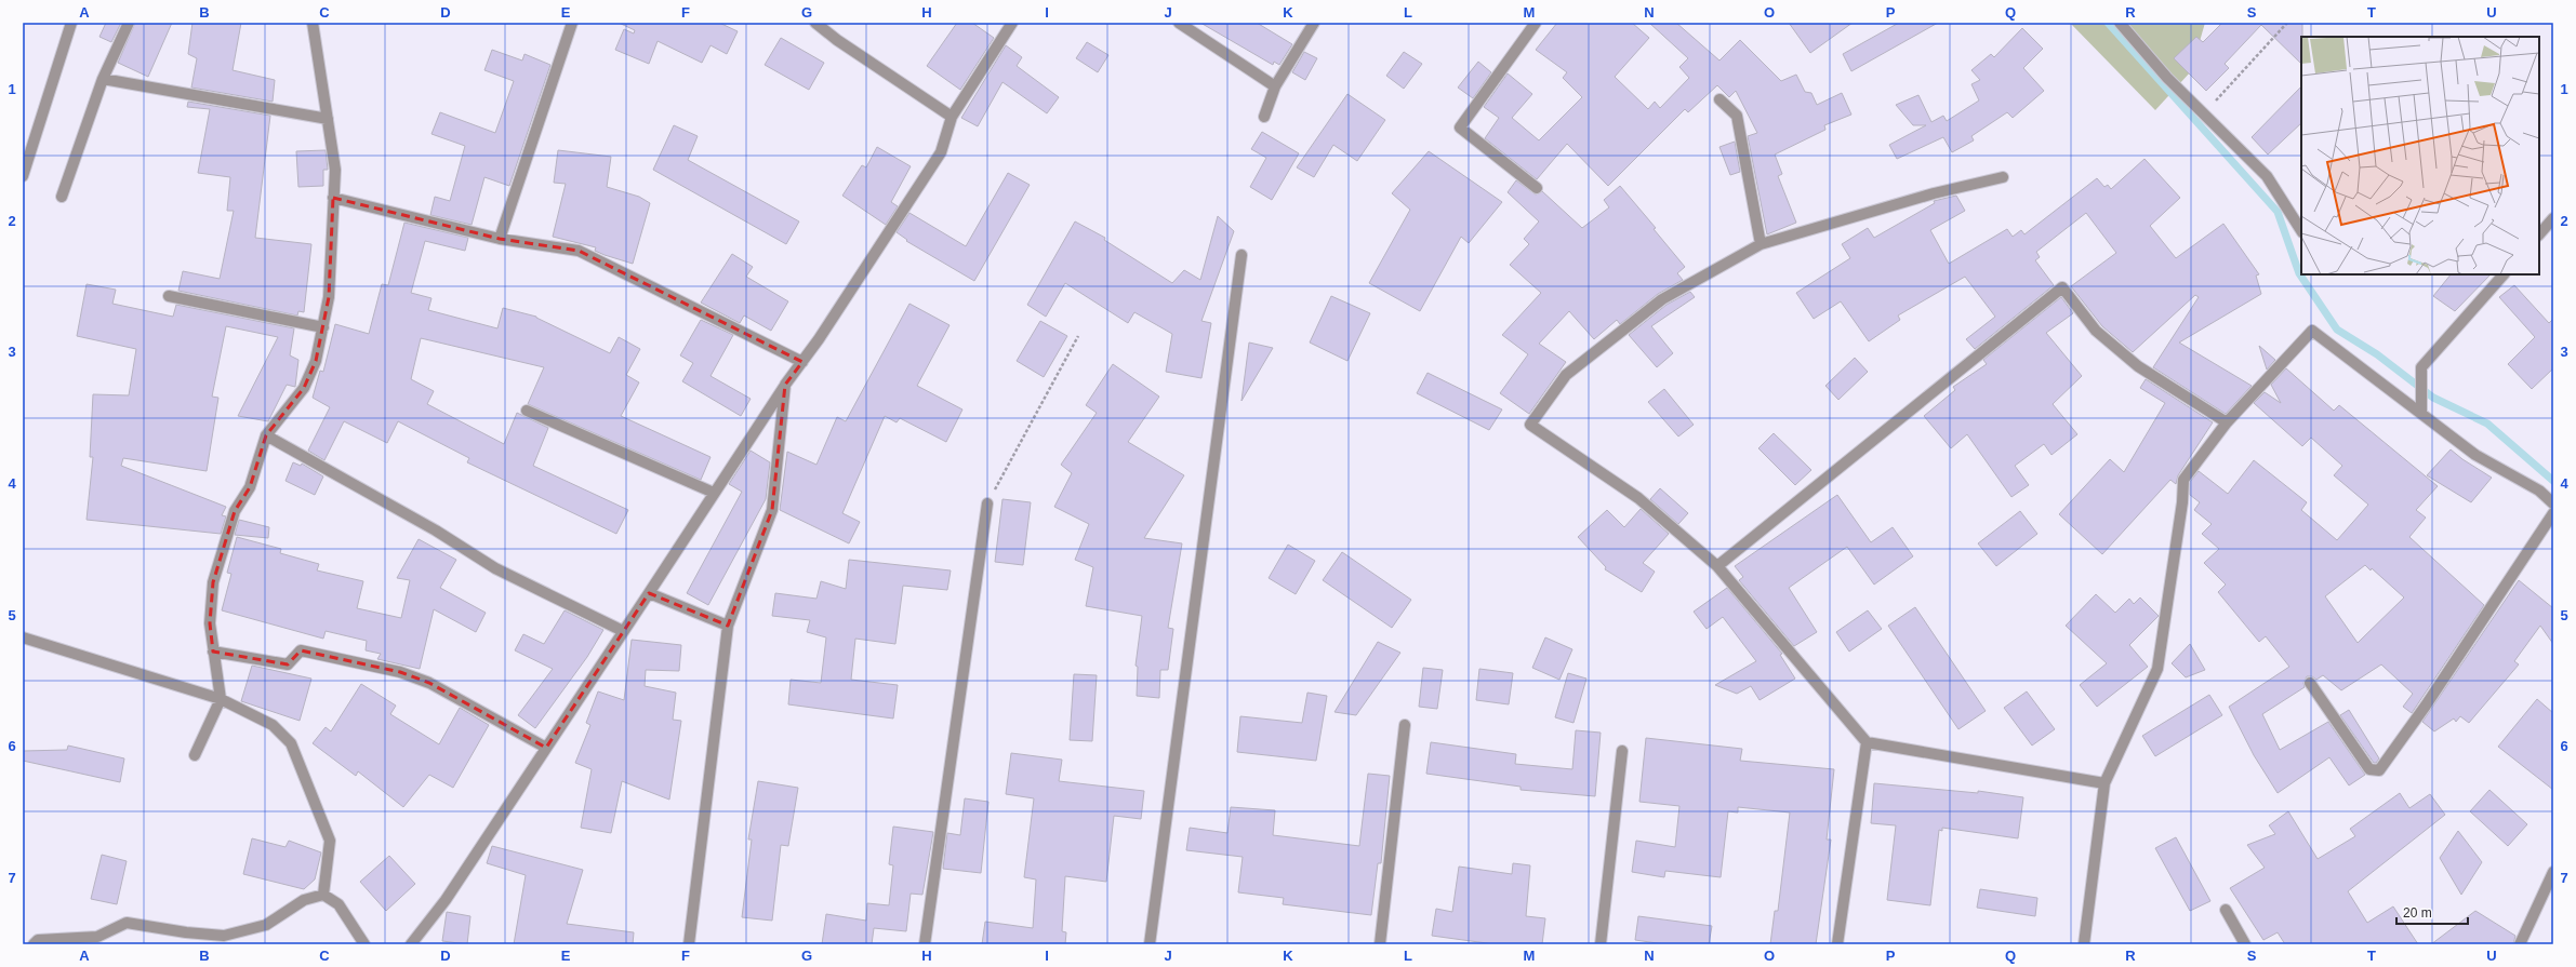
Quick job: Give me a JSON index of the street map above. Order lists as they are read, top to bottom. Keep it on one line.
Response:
{"scale_bar":"20 m","grid":{"columns":["A","B","C","D","E","F","G","H","I","J","K","L","M","N","O","P","Q","R","S","T","U"],"rows":["1","2","3","4","5","6","7"]}}
